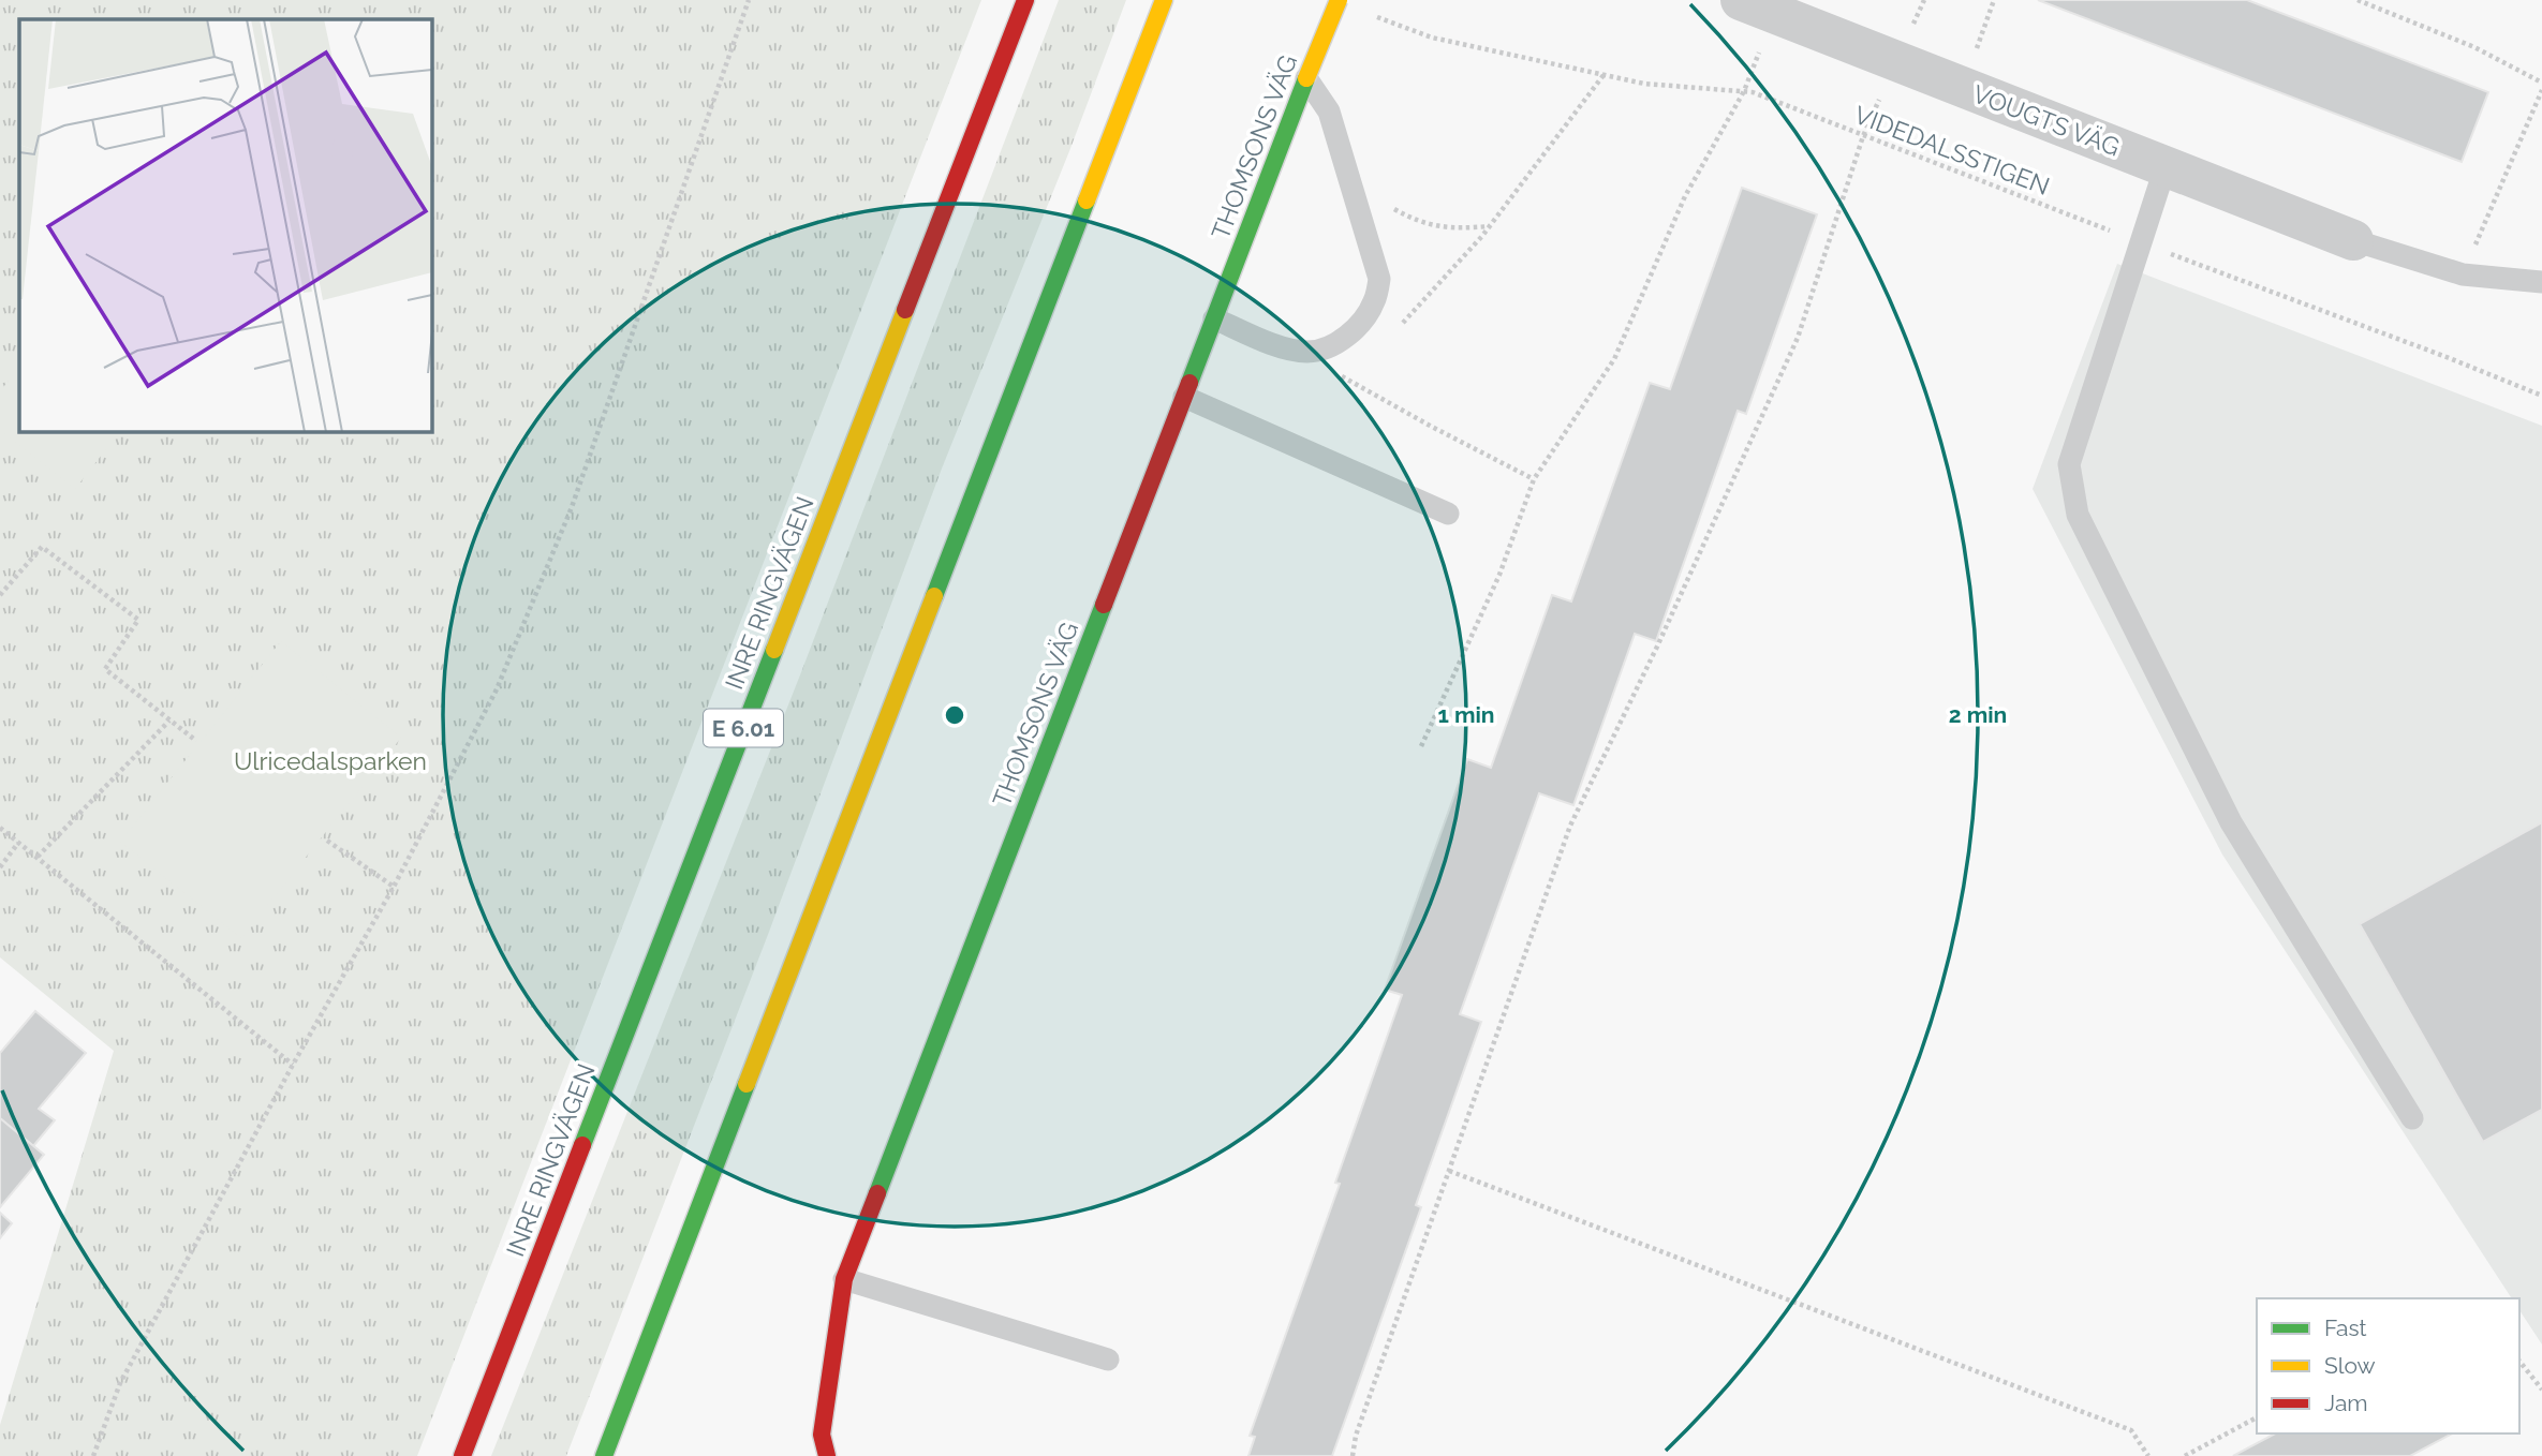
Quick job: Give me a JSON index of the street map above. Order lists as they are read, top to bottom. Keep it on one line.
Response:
{"streets":{"main road":["THOMSONS VÄG","INRE RINGVÄGEN","E 6.01"],"street":["VOUGTS VÄG"],"path":["VIDEDALSSTIGEN"]},"parks":["Ulricedalsparken"],"legend":["Fast","Slow","Jam"],"rings":["1 min","2 min"]}
